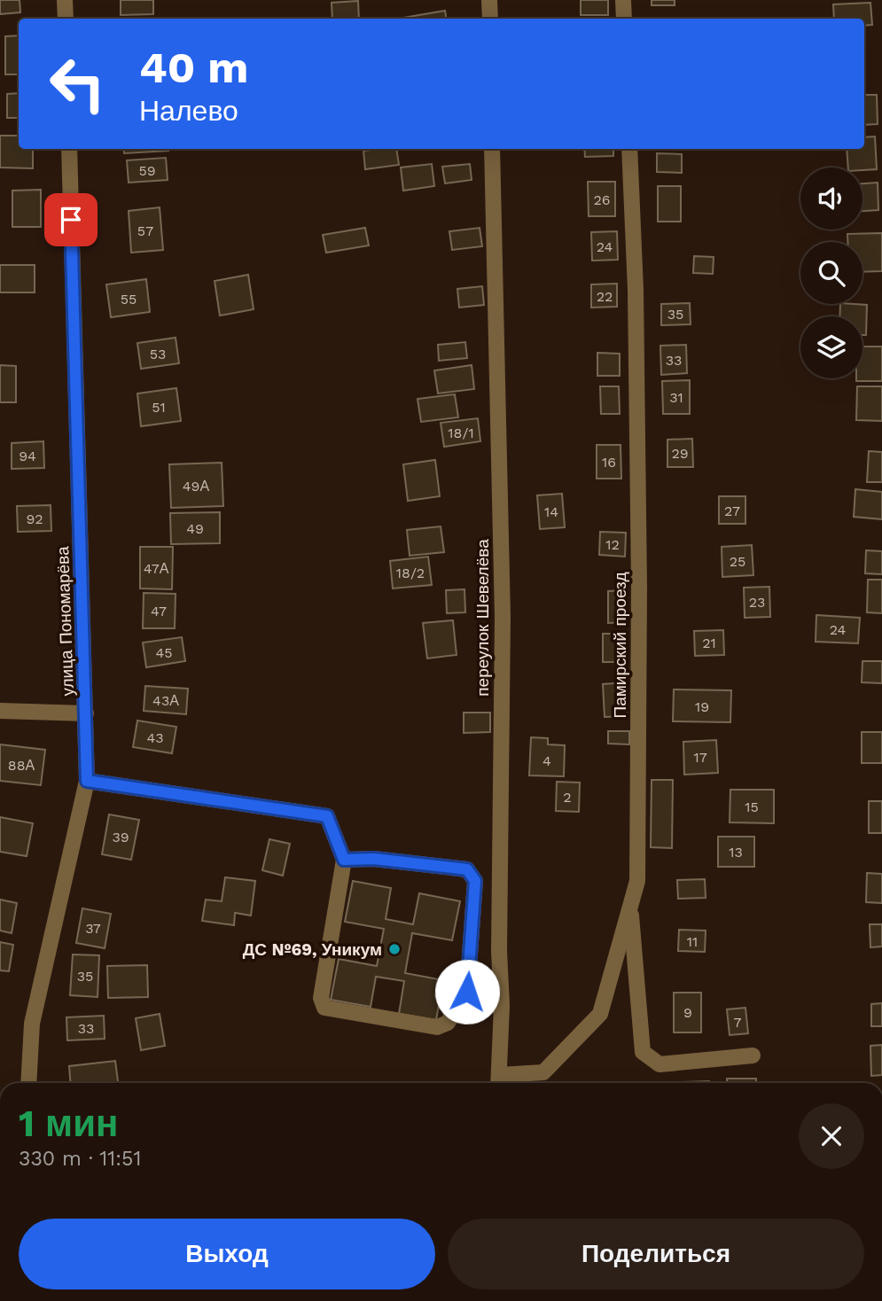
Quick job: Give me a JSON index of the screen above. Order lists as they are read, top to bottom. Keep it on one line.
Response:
{"streets":{"street":["переулок Шевелёва","улица Пономарёва","Памирский проезд"]},"crossings":[["переулок Шевелёва","Памирский проезд"]],"places":["ДС №69, Уникум"],"house_numbers":["59","26","57","24","22","55","35","53","33","31","51","18/1","29","94","16","49А","27","14","92","49","12","25","47А","18/2","23","47","24","21","45","43А","19","43","17","4","88А","2","15","39","13","37","11","35","9","7","33"],"page":{"turn":["40 m","Налево"],"heading":["1 мин","330 m · 11:51"],"buttons":["Выход","Поделиться"]}}
